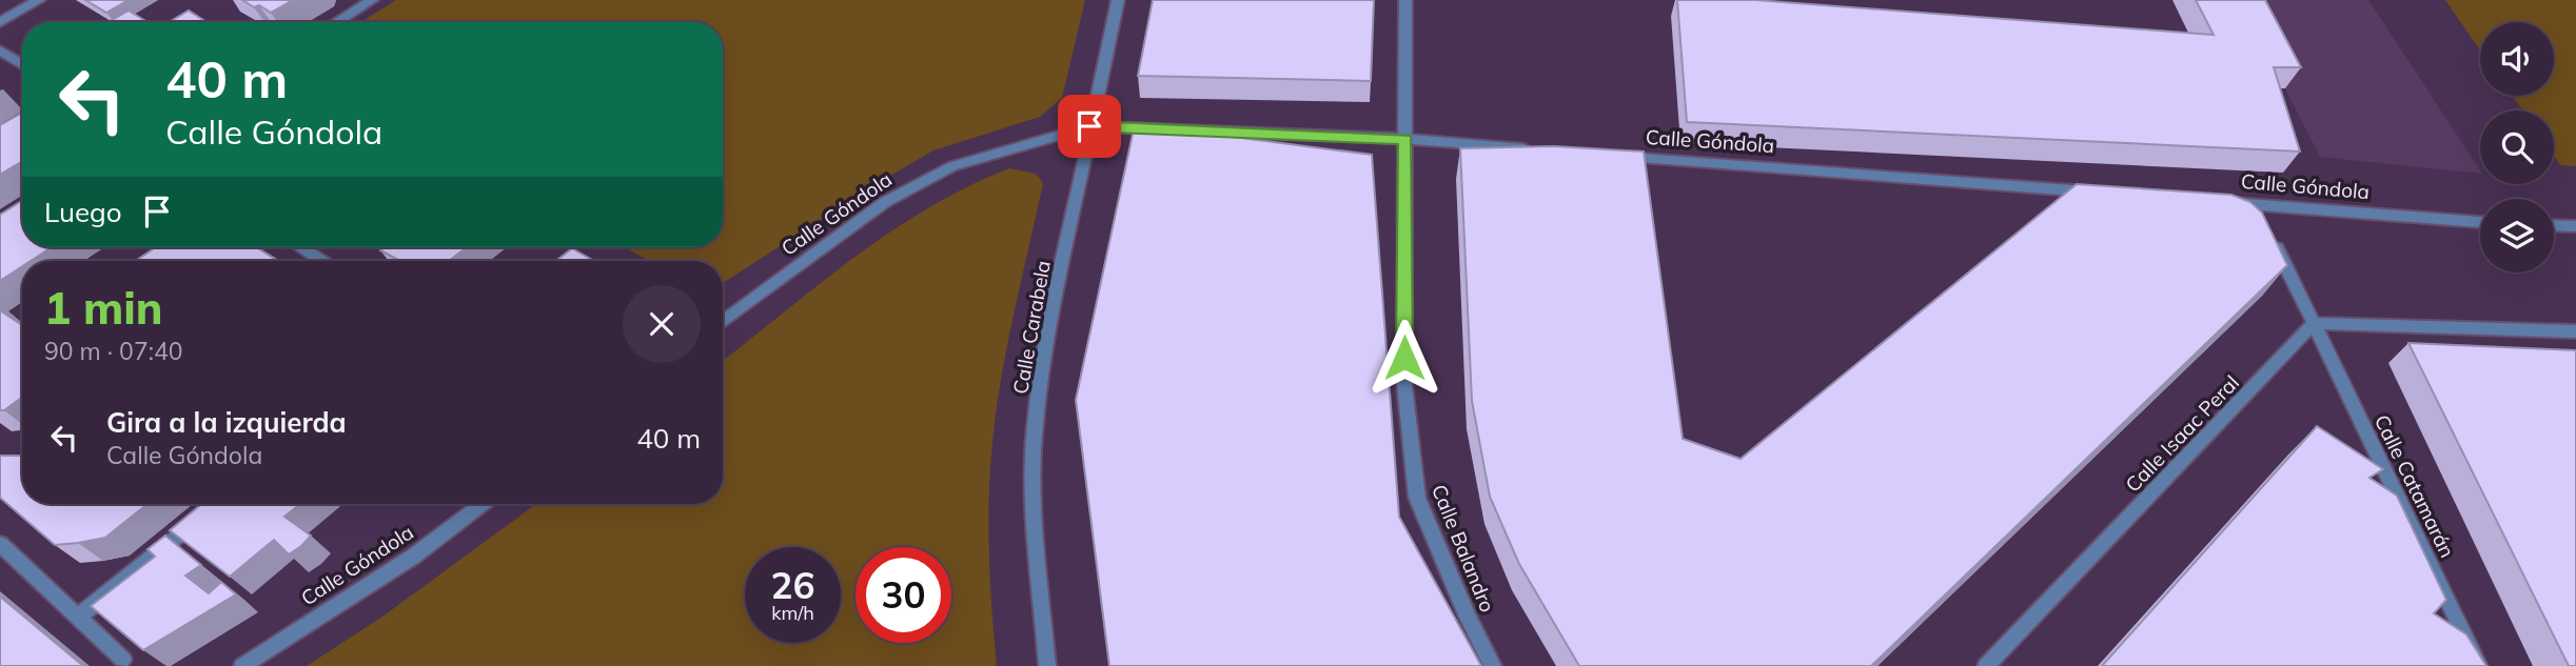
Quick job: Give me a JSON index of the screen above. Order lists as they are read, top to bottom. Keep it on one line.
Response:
{"streets":{"street":["Calle Góndola","Calle Carabela","Calle Isaac Peral","Calle Catamarán","Calle Balandro"]},"crossings":[["Calle Góndola","Calle Carabela"],["Calle Góndola","Calle Balandro"],["Calle Isaac Peral","Calle Catamarán"]],"page":{"turn":["40 m","Calle Góndola"],"then":"Luego","heading":["1 min","90 m · 07:40"],"list":[{"name":"Gira a la izquierda","note":"Calle Góndola","value":"40 m"}],"speed":"26 km/h","limit":"30"}}
